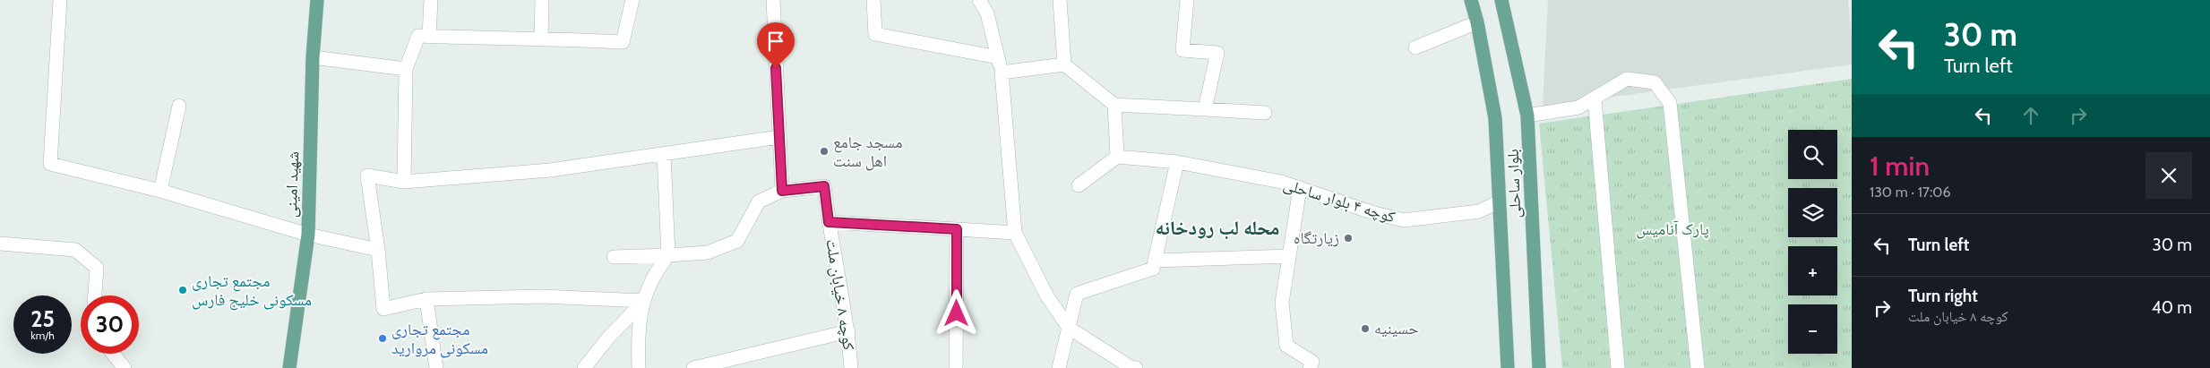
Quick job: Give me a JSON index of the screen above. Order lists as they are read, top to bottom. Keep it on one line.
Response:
{"streets":{"main road":["بلوار ساحلی","شهید امینی"],"street":["کوچه ۴ بلوار ساحلی","کوچه ۸ خیابان ملت"]},"crossings":[["بلوار ساحلی","کوچه ۴ بلوار ساحلی"]],"districts":["محله لب رودخانه"],"parks":["پارک آنامیس"],"places":["مسجد جامع اهل سنت","زیارتگاه","مجتمع تجاری مسکونی خلیج فارس","حسینیه","مجتمع تجاری مسکونی مروارید"],"page":{"turn":["30 m","Turn left"],"map_buttons":["+","−"],"heading":["1 min","130 m · 17:06"],"list":[{"name":"Turn left","value":"30 m"},{"name":"Turn right","note":"کوچه ۸ خیابان ملت","value":"40 m"}],"speed":"25 km/h","limit":"30"}}
